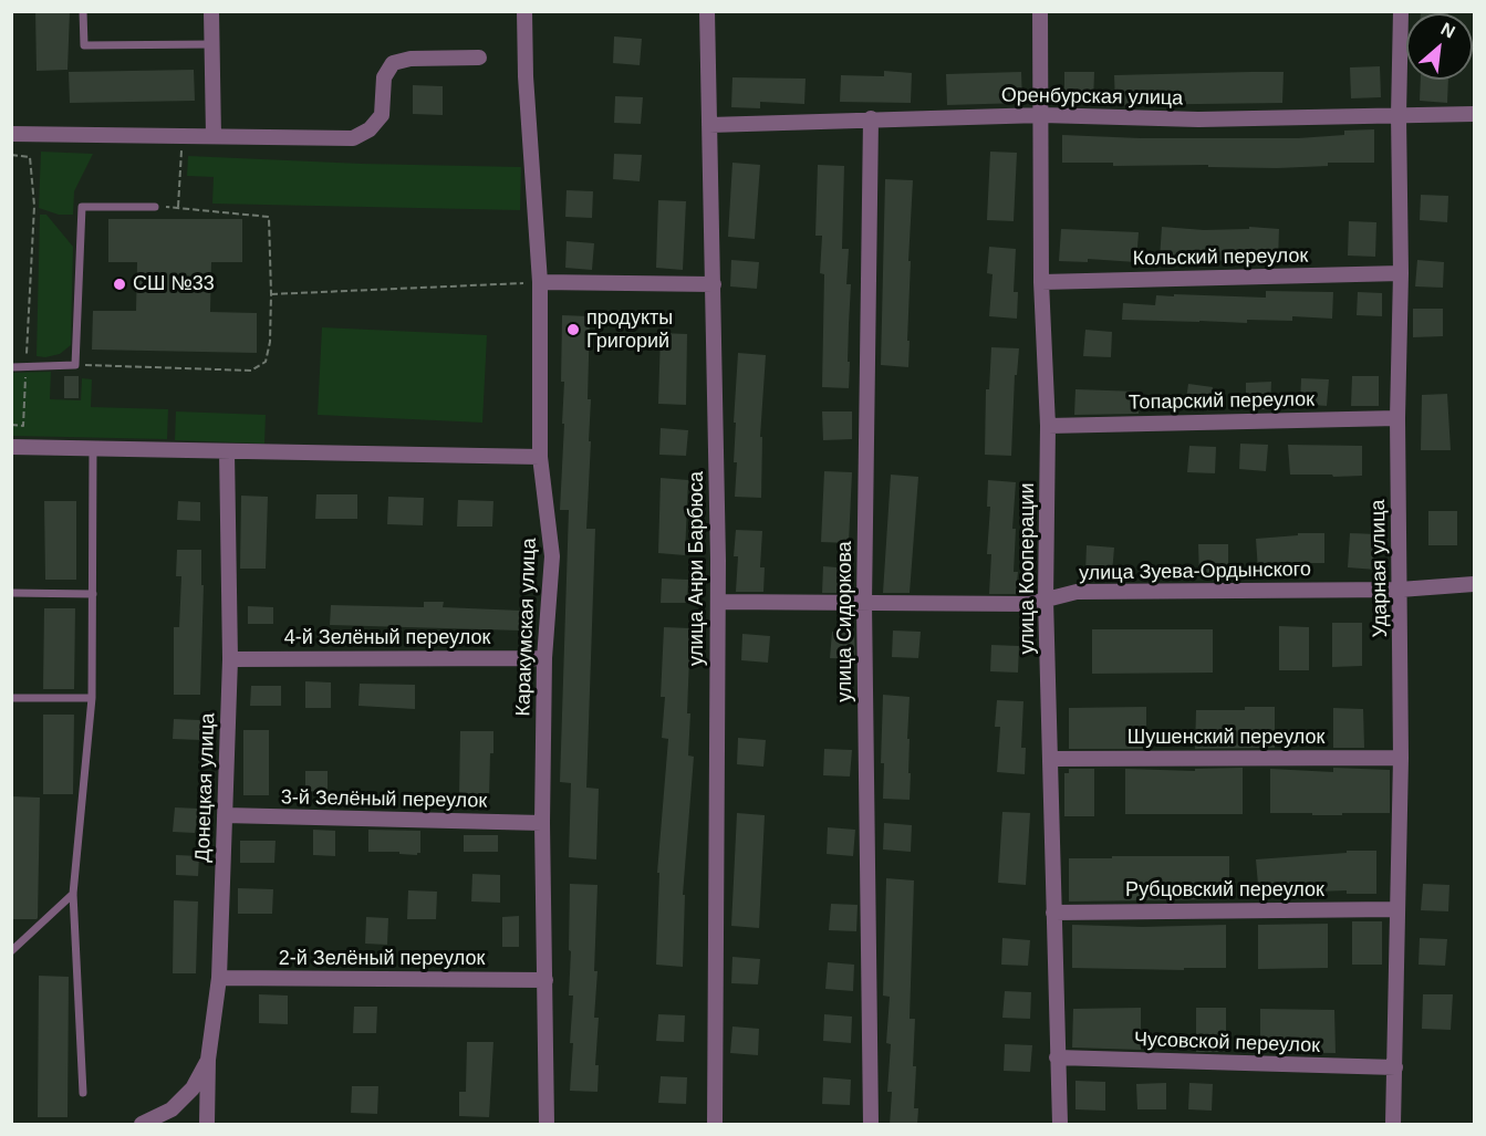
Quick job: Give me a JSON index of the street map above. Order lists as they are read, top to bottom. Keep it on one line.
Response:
{"streets":{"street":["Оренбурская улица","Кольский переулок","Топарский переулок","улица Анри Барбюса","улица Кооперации","Ударная улица","улица Зуева-Ордынского","улица Сидоркова","Каракумская улица","4-й Зелёный переулок","Шушенский переулок","Донецкая улица","3-й Зелёный переулок","Рубцовский переулок","2-й Зелёный переулок","Чусовской переулок"]},"crossings":[["Оренбурская улица","улица Анри Барбюса"],["Оренбурская улица","улица Кооперации"],["Оренбурская улица","Ударная улица"],["Оренбурская улица","улица Сидоркова"],["Кольский переулок","улица Кооперации"],["Кольский переулок","Ударная улица"],["Топарский переулок","улица Кооперации"],["Топарский переулок","Ударная улица"],["улица Анри Барбюса","улица Зуева-Ордынского"],["улица Кооперации","улица Зуева-Ордынского"],["улица Кооперации","Шушенский переулок"],["улица Кооперации","Рубцовский переулок"],["улица Кооперации","Чусовской переулок"],["Ударная улица","улица Зуева-Ордынского"],["Ударная улица","Шушенский переулок"],["Ударная улица","Рубцовский переулок"],["Ударная улица","Чусовской переулок"],["улица Зуева-Ордынского","улица Сидоркова"],["Каракумская улица","4-й Зелёный переулок"],["Каракумская улица","3-й Зелёный переулок"],["Каракумская улица","2-й Зелёный переулок"],["4-й Зелёный переулок","Донецкая улица"],["Донецкая улица","3-й Зелёный переулок"],["Донецкая улица","2-й Зелёный переулок"]],"places":["СШ №33","продукты Григорий"],"north":"top right"}
